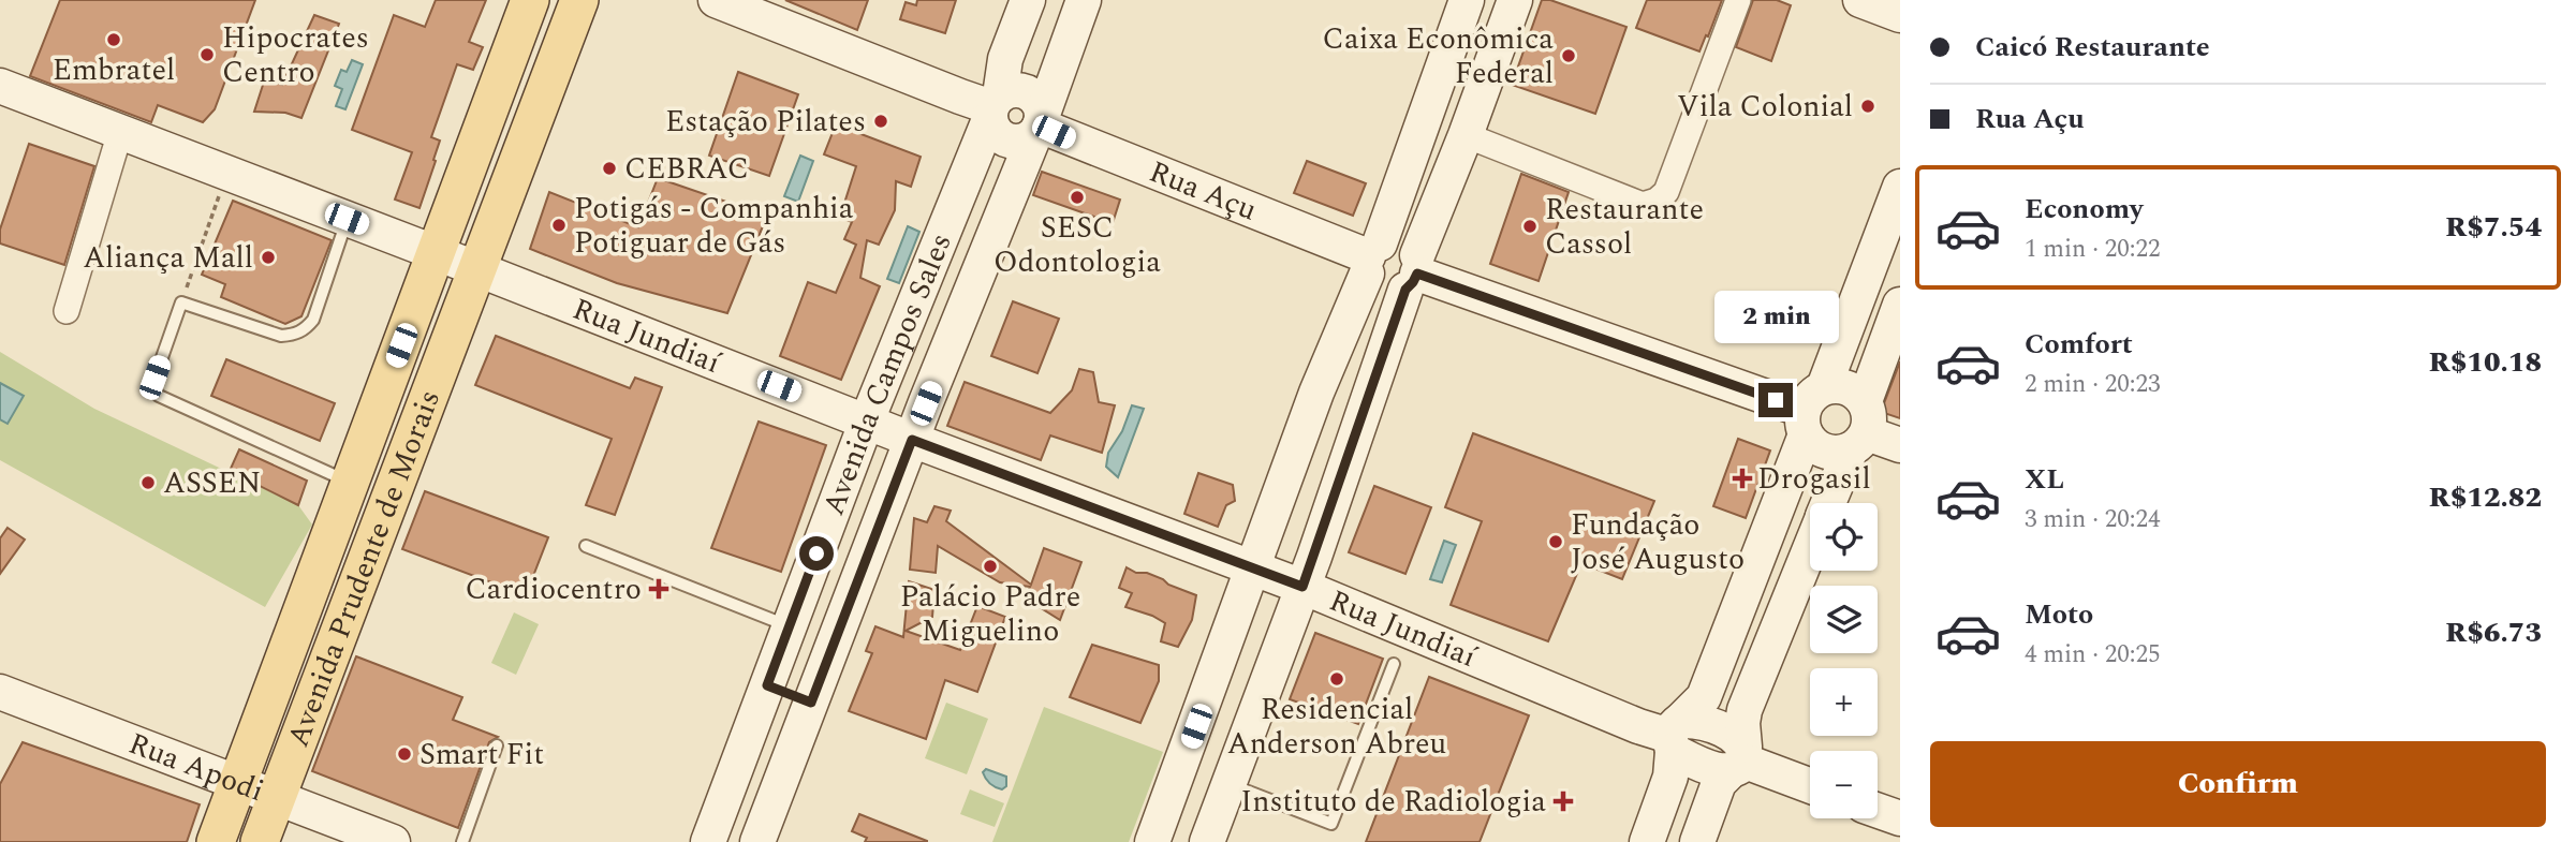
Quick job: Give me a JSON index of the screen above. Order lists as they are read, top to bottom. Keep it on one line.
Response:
{"streets":{"main road":["Avenida Prudente de Morais"],"street":["Rua Açu","Rua Jundiaí","Avenida Campos Sales","Rua Apodi"]},"crossings":[["Rua Açu","Avenida Campos Sales"],["Rua Jundiaí","Avenida Campos Sales"],["Rua Jundiaí","Avenida Prudente de Morais"],["Avenida Prudente de Morais","Rua Apodi"]],"places":{"other":["Embratel","Hipocrates Centro","Caixa Econômica Federal","Vila Colonial","Estação Pilates","CEBRAC","SESC Odontologia","Potigás - Companhia Potiguar de Gás","Restaurante Cassol","Aliança Mall","ASSEN","Fundação José Augusto","Palácio Padre Miguelino","Residencial Anderson Abreu","Smart Fit"],"health":["Drogasil","Cardiocentro","Instituto de Radiologia"]},"page":{"banner":["Caicó Restaurante","Rua Açu"],"list":[{"name":"Economy","note":"1 min · 20:22","value":"R$7.54"},{"name":"Comfort","note":"2 min · 20:23","value":"R$10.18"},{"name":"XL","note":"3 min · 20:24","value":"R$12.82"},{"name":"Moto","note":"4 min · 20:25","value":"R$6.73"}],"bubble":"2 min","map_buttons":["+","−"],"buttons":"Confirm"}}
